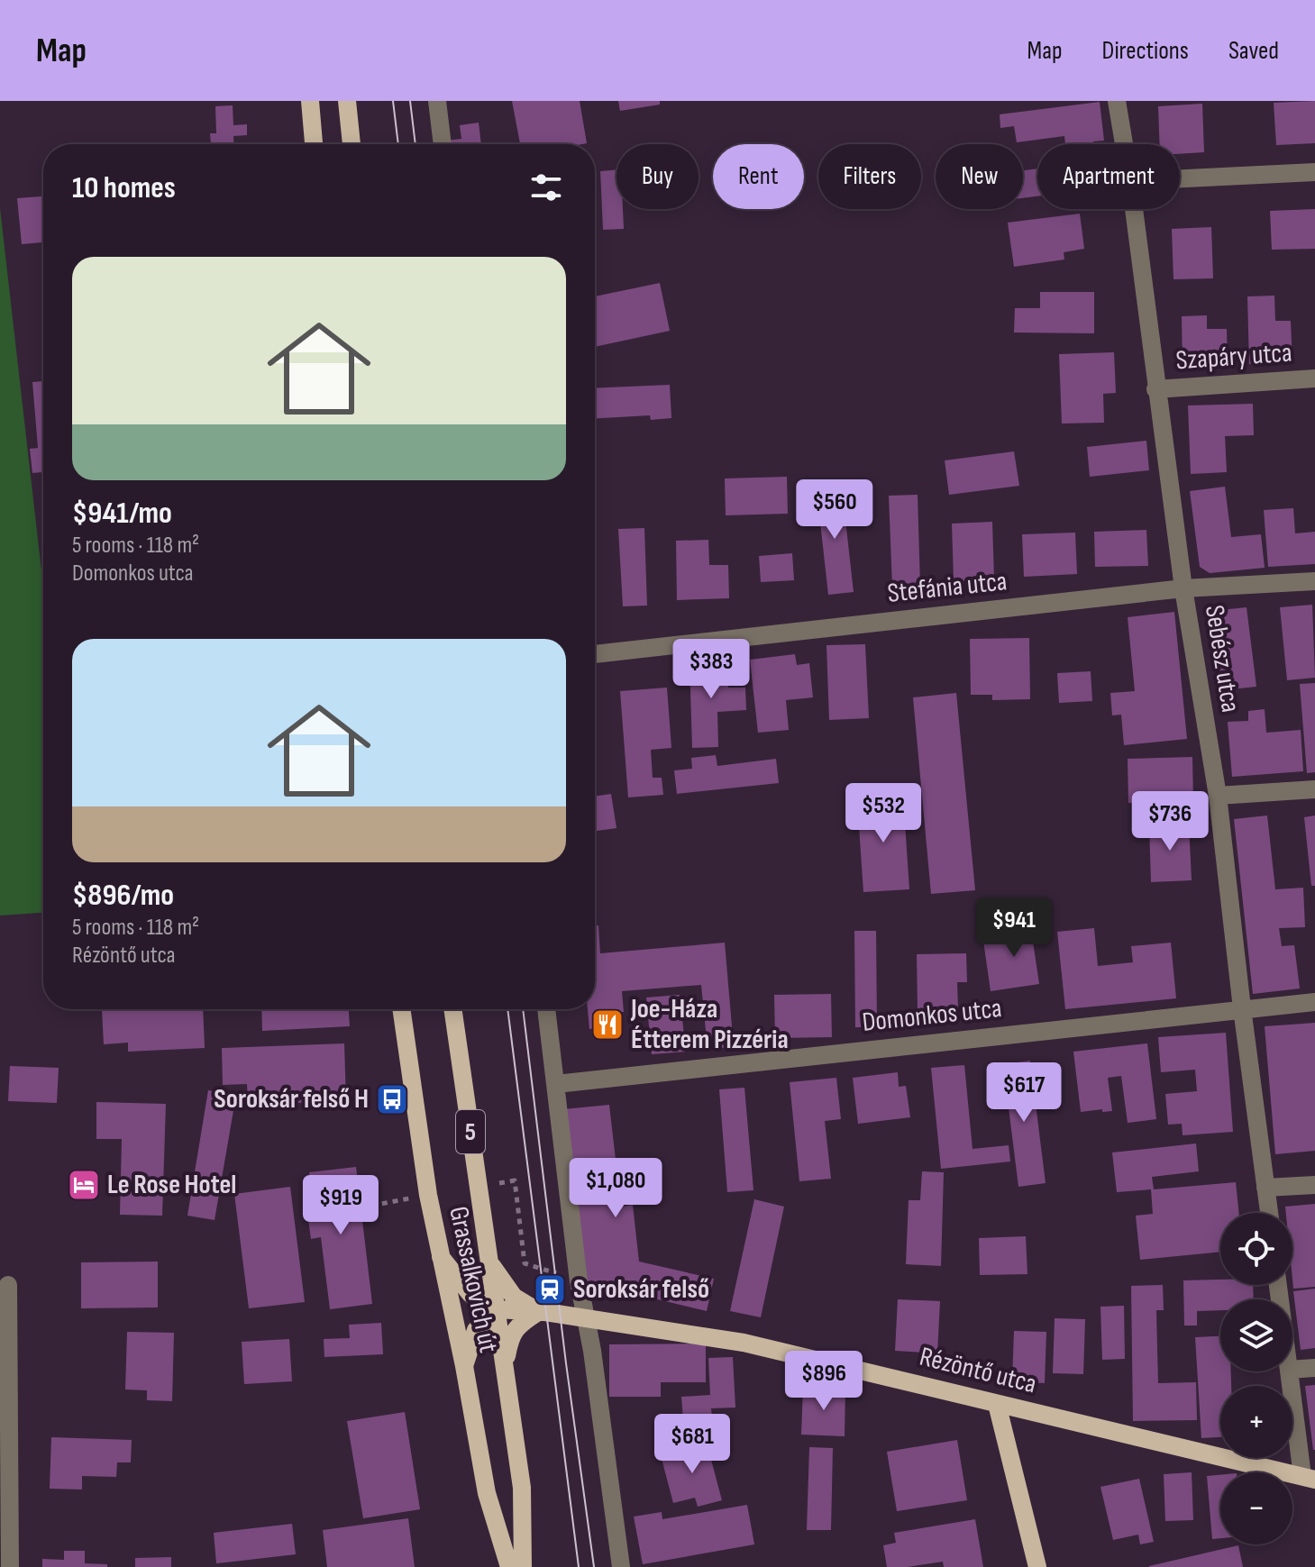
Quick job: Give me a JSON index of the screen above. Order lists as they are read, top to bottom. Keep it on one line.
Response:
{"streets":{"main road":["5","Grassalkovich út","Rézöntő utca"],"street":["Szapáry utca","Stefánia utca","Sebész utca","Domonkos utca"]},"crossings":[["Szapáry utca","Sebész utca"],["Stefánia utca","Sebész utca"],["Sebész utca","Domonkos utca"],["Grassalkovich út","Rézöntő utca"]],"places":{"restaurant":["Joe-Háza Étterem Pizzéria"],"bus stop":["Soroksár felső H"],"hotel":["Le Rose Hotel"],"station":["Soroksár felső"]},"page":{"header":"Map","nav":["Map","Directions","Saved"],"chip":["Buy","Rent","Filters","New","Apartment"],"heading":"10 homes","list":[{"name":"$941/mo","note":"5 rooms · 118 m² · Domonkos utca"},{"name":"$896/mo","note":"5 rooms · 118 m² · Rézöntő utca"}],"price":["$560","$383","$532","$736","$941","$617","$1,080","$919","$896","$681"],"map_buttons":["+","−"]}}
